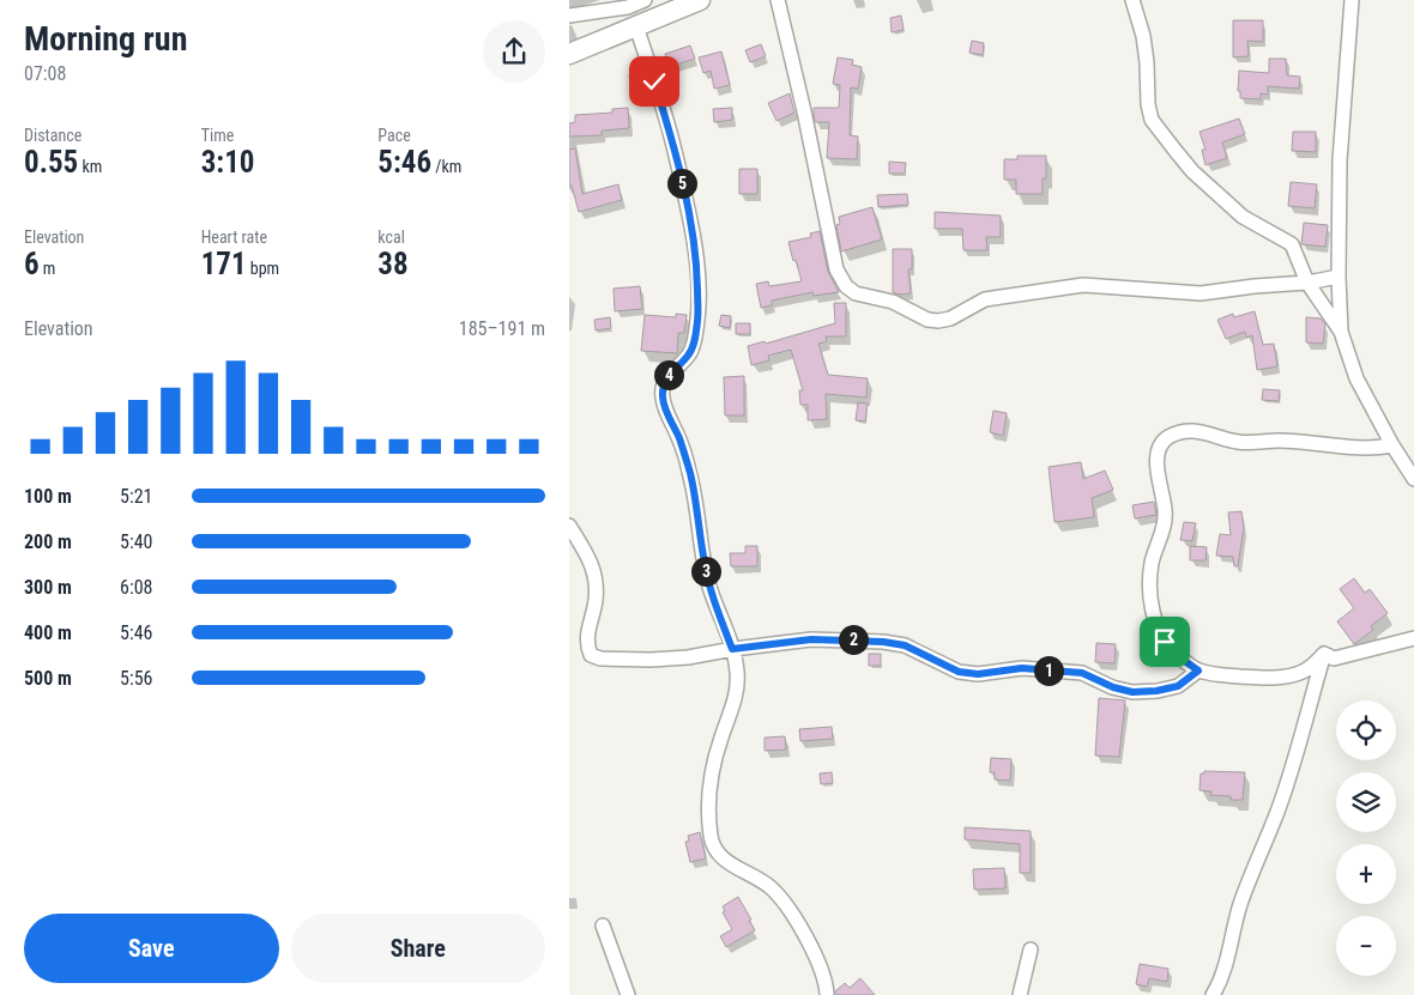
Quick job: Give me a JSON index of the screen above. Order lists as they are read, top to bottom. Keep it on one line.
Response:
{"page":{"heading":["Morning run","07:08"],"stats":[["Distance","0.55 km"],["Time","3:10"],["Pace","5:46 /km"],["Elevation","6 m"],["Heart rate","171 bpm"],["kcal","38"]],"pins":["5","4","3","2","1"],"chart":["Elevation","185–191 m"],"list":[{"name":"100 m","note":"5:21"},{"name":"200 m","note":"5:40"},{"name":"300 m","note":"6:08"},{"name":"400 m","note":"5:46"},{"name":"500 m","note":"5:56"}],"map_buttons":["+","−"],"buttons":["Save","Share"]}}
